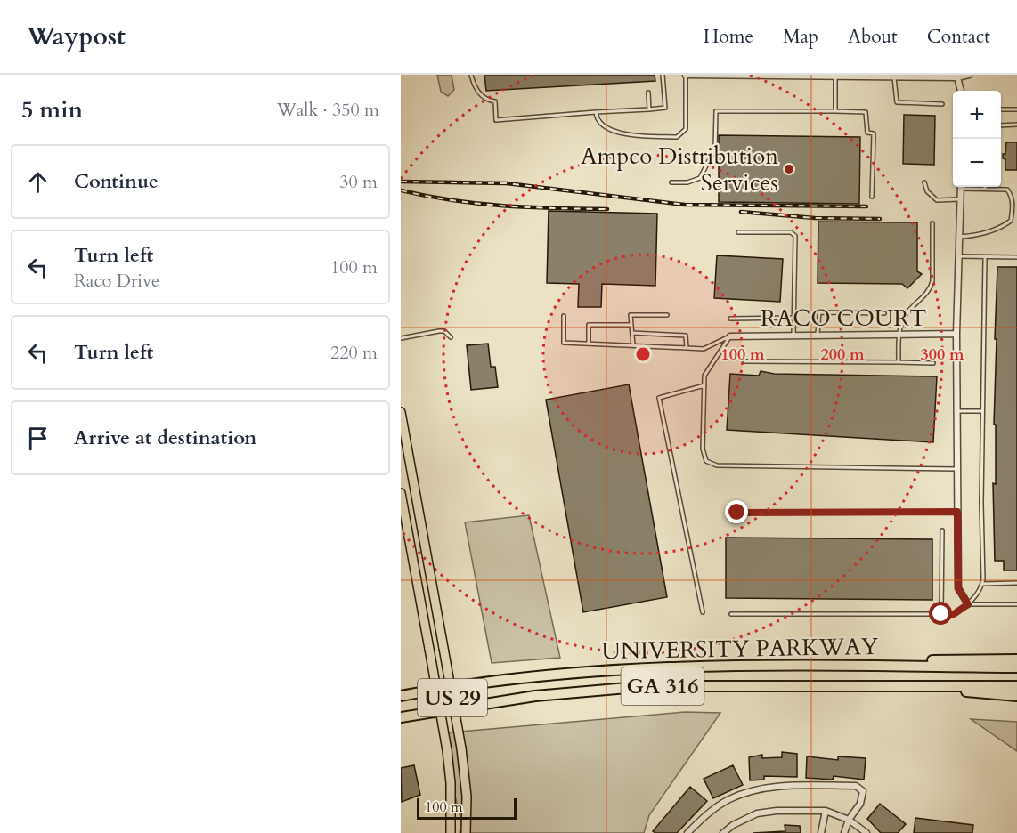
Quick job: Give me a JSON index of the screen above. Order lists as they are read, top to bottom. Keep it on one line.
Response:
{"streets":{"highway":["UNIVERSITY PARKWAY","GA 316"],"main road":["US 29"],"street":["RACO COURT"]},"places":["Ampco Distribution Services"],"scale_bar":"100 m","page":{"header":"Waypost","nav":["Home","Map","About","Contact"],"heading":["5 min","Walk · 350 m"],"map_buttons":["+","−"],"list":[["Continue","30 m"],["Turn left","Raco Drive","100 m"],["Turn left","220 m"],"Arrive at destination"],"scale":"100 m"},"rings":["100 m","200 m","300 m"]}
